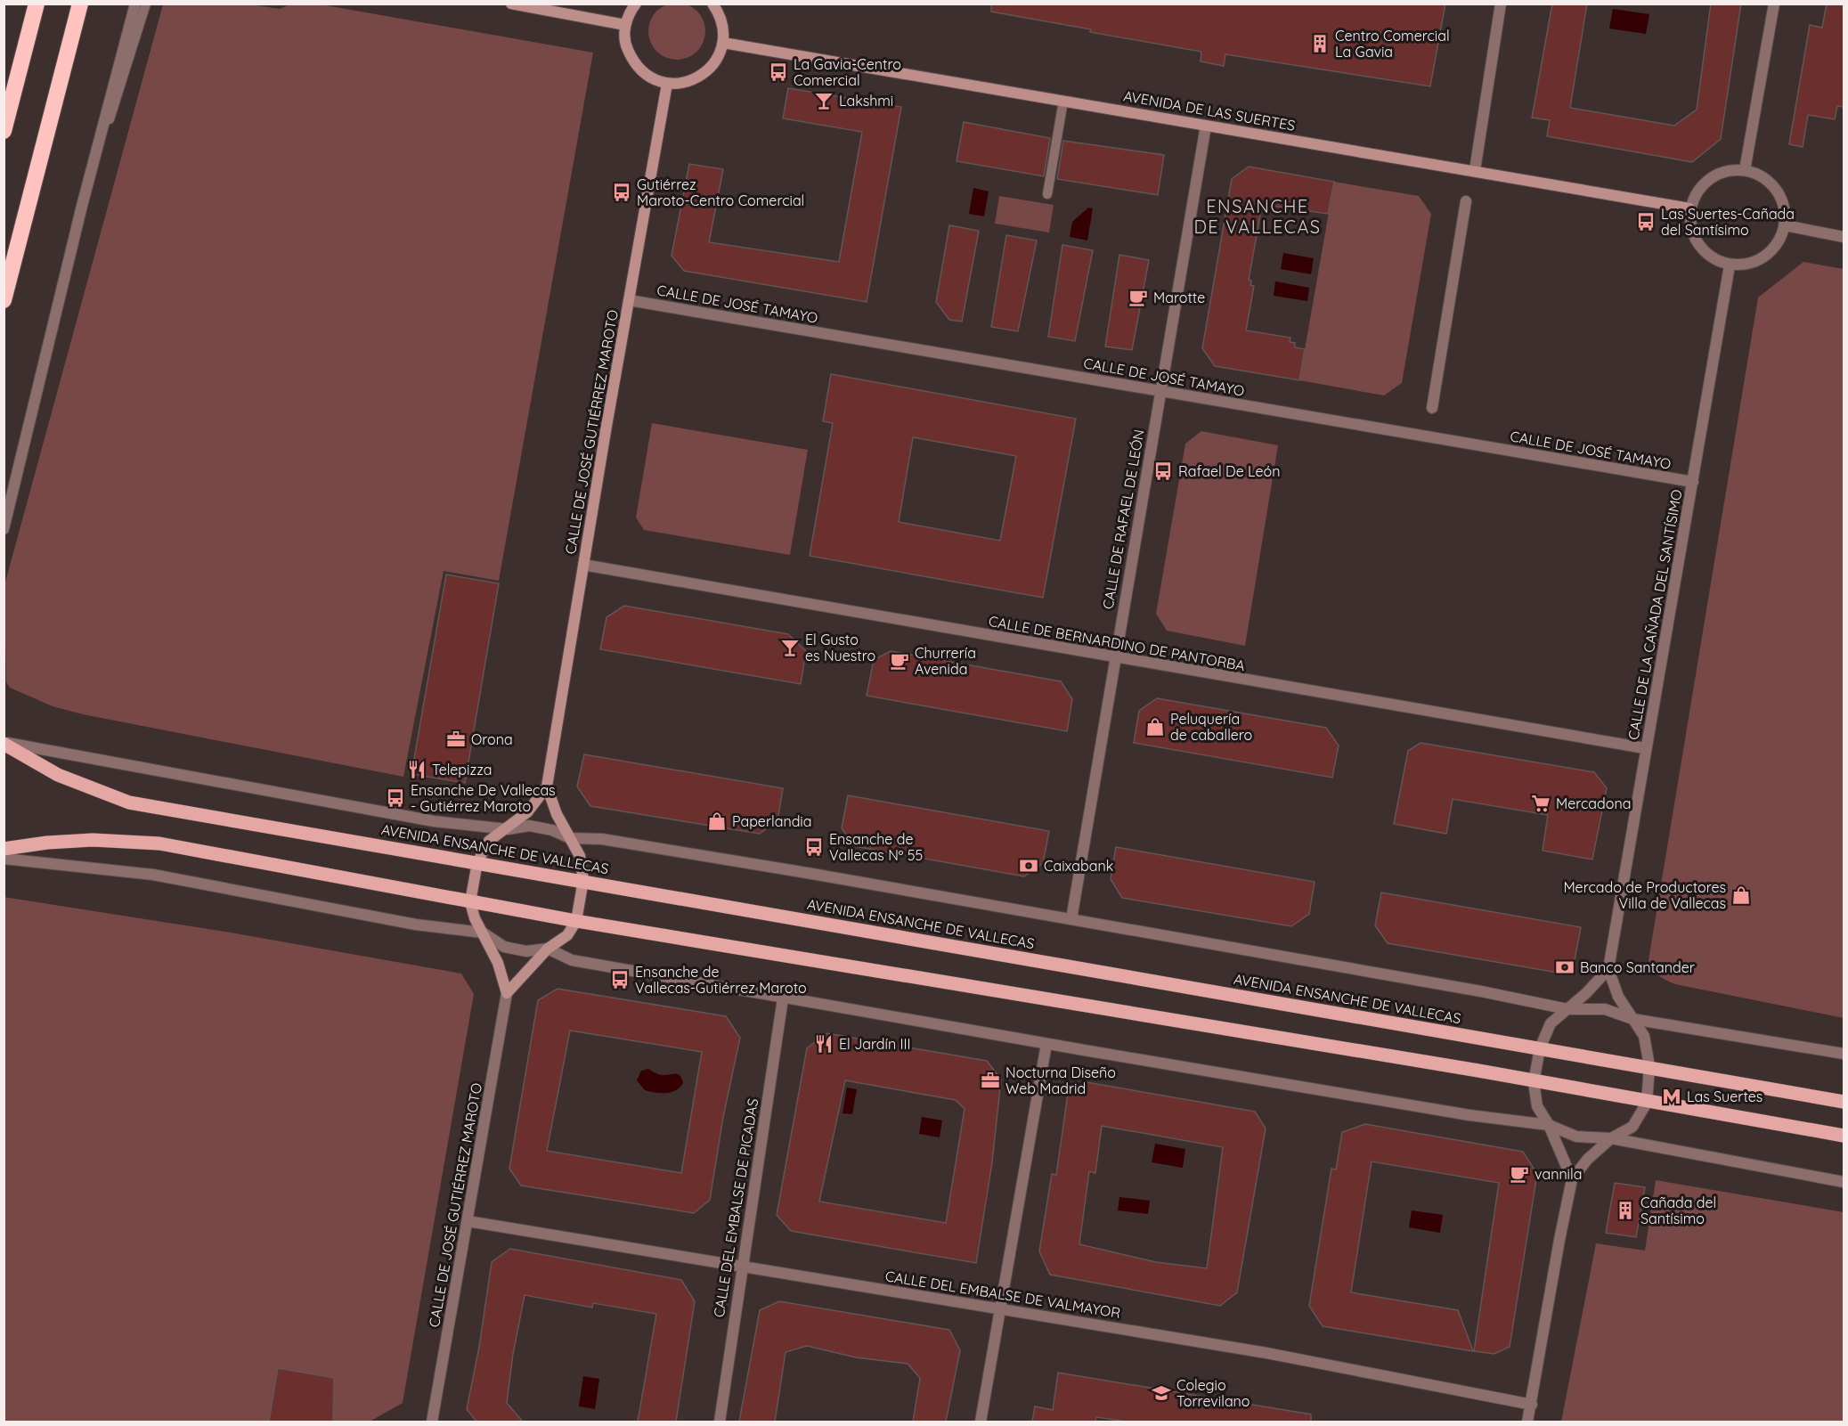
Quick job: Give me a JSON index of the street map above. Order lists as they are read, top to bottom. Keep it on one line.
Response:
{"streets":{"main road":["AVENIDA DE LAS SUERTES","CALLE DE JOSÉ GUTIÉRREZ MAROTO","AVENIDA ENSANCHE DE VALLECAS"],"street":["CALLE DE JOSÉ TAMAYO","CALLE DE RAFAEL DE LEÓN","CALLE DE LA CAÑADA DEL SANTÍSIMO","CALLE DE BERNARDINO DE PANTORBA","CALLE DEL EMBALSE DE PICADAS","CALLE DEL EMBALSE DE VALMAYOR"]},"crossings":[["AVENIDA DE LAS SUERTES","CALLE DE RAFAEL DE LEÓN"],["AVENIDA DE LAS SUERTES","CALLE DE LA CAÑADA DEL SANTÍSIMO"],["CALLE DE JOSÉ TAMAYO","CALLE DE JOSÉ GUTIÉRREZ MAROTO"],["CALLE DE JOSÉ TAMAYO","CALLE DE RAFAEL DE LEÓN"],["CALLE DE JOSÉ TAMAYO","CALLE DE LA CAÑADA DEL SANTÍSIMO"],["CALLE DE JOSÉ GUTIÉRREZ MAROTO","CALLE DE BERNARDINO DE PANTORBA"],["CALLE DE JOSÉ GUTIÉRREZ MAROTO","AVENIDA ENSANCHE DE VALLECAS"],["CALLE DE JOSÉ GUTIÉRREZ MAROTO","CALLE DEL EMBALSE DE VALMAYOR"],["CALLE DE RAFAEL DE LEÓN","CALLE DE BERNARDINO DE PANTORBA"],["CALLE DE RAFAEL DE LEÓN","AVENIDA ENSANCHE DE VALLECAS"],["CALLE DE LA CAÑADA DEL SANTÍSIMO","CALLE DE BERNARDINO DE PANTORBA"],["CALLE DE LA CAÑADA DEL SANTÍSIMO","AVENIDA ENSANCHE DE VALLECAS"],["CALLE DE LA CAÑADA DEL SANTÍSIMO","CALLE DEL EMBALSE DE VALMAYOR"],["CALLE DEL EMBALSE DE PICADAS","CALLE DEL EMBALSE DE VALMAYOR"]],"districts":["ENSANCHE DE VALLECAS"],"places":{"building":["Centro Comercial La Gavia","Cañada del Santísimo"],"bus stop":["La Gavia-Centro Comercial","Gutiérrez Maroto-Centro Comercial","Las Suertes-Cañada del Santísimo","Rafael De León","Ensanche De Vallecas - Gutiérrez Maroto","Ensanche de Vallecas Nº 55","Ensanche de Vallecas-Gutiérrez Maroto"],"bar":["Lakshmi","El Gusto es Nuestro"],"cafe":["Marotte","Churrería Avenida","vannila"],"shop":["Peluquería de caballero","Paperlandia","Mercado de Productores Villa de Vallecas"],"office":["Orona","Nocturna Diseño Web Madrid"],"restaurant":["Telepizza","El Jardín III"],"supermarket":["Mercadona"],"bank":["Caixabank","Banco Santander"],"metro station":["Las Suertes"],"school or university":["Colegio Torrevilano"]}}
